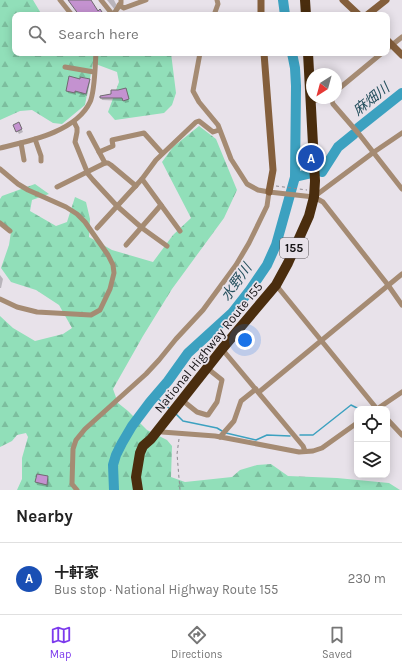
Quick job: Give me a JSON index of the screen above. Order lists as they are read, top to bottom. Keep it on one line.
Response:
{"streets":{"highway":["155","National Highway Route 155"]},"water":["麻畑川","水野川"],"north":"bottom left","page":{"search":"Search here","pins":"A","heading":"Nearby","list":[{"mark":"A","name":"十軒家","note":"Bus stop · National Highway Route 155","value":"230 m"}],"nav":["Map","Directions","Saved"]}}
